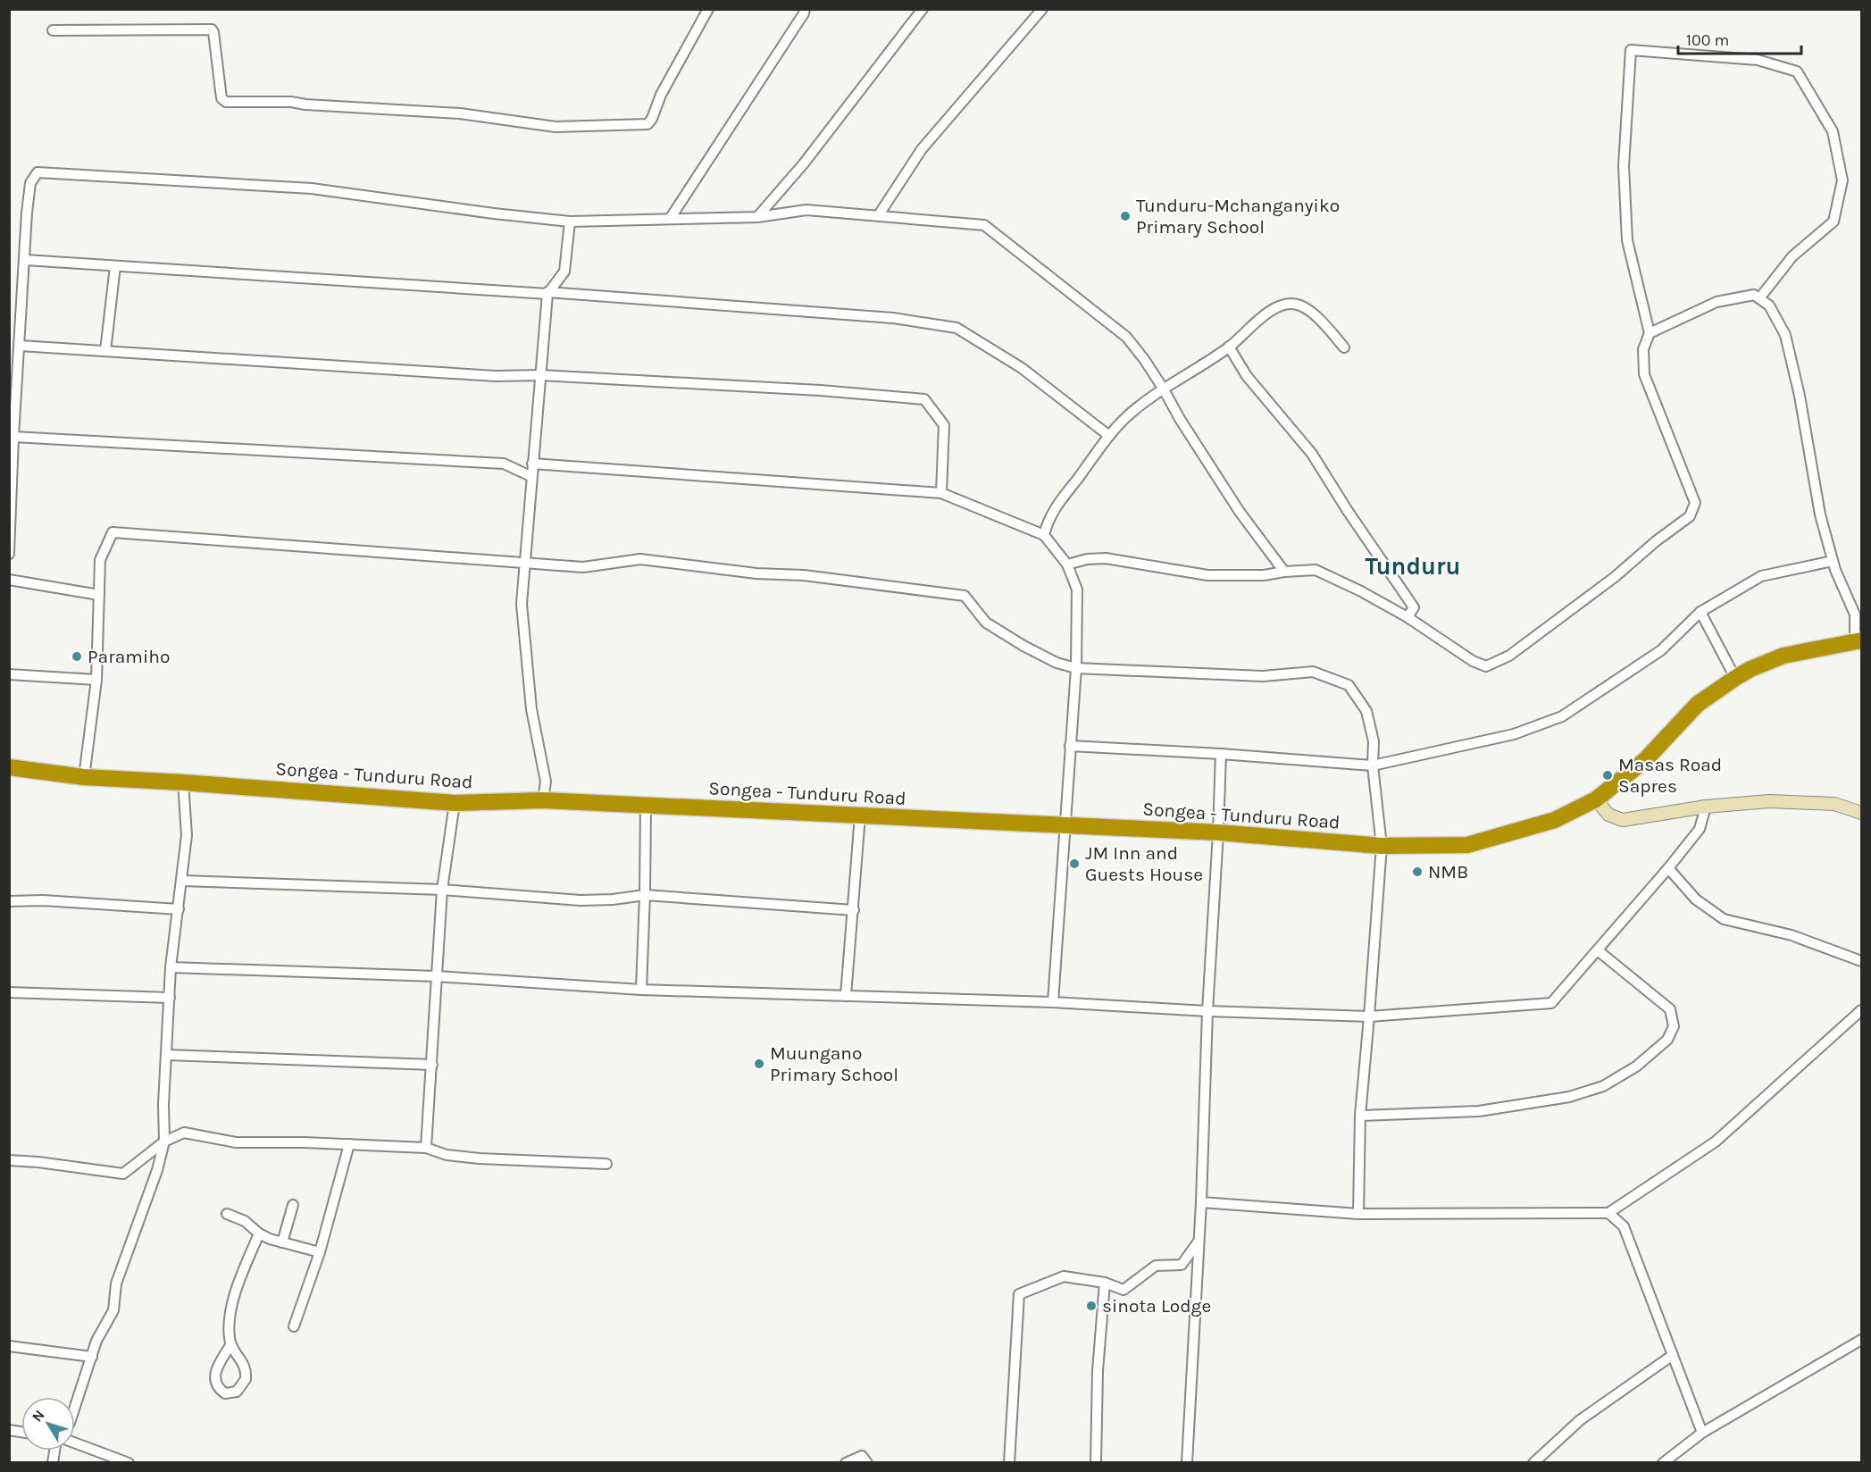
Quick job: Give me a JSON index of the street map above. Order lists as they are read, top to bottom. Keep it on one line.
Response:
{"streets":{"highway":["Songea - Tunduru Road"]},"districts":["Tunduru"],"places":["Tunduru-Mchanganyiko Primary School","Paramiho","Masas Road Sapres","JM Inn and Guests House","NMB","Muungano Primary School","sinota Lodge"],"scale_bar":"100 m","north":"top left"}
